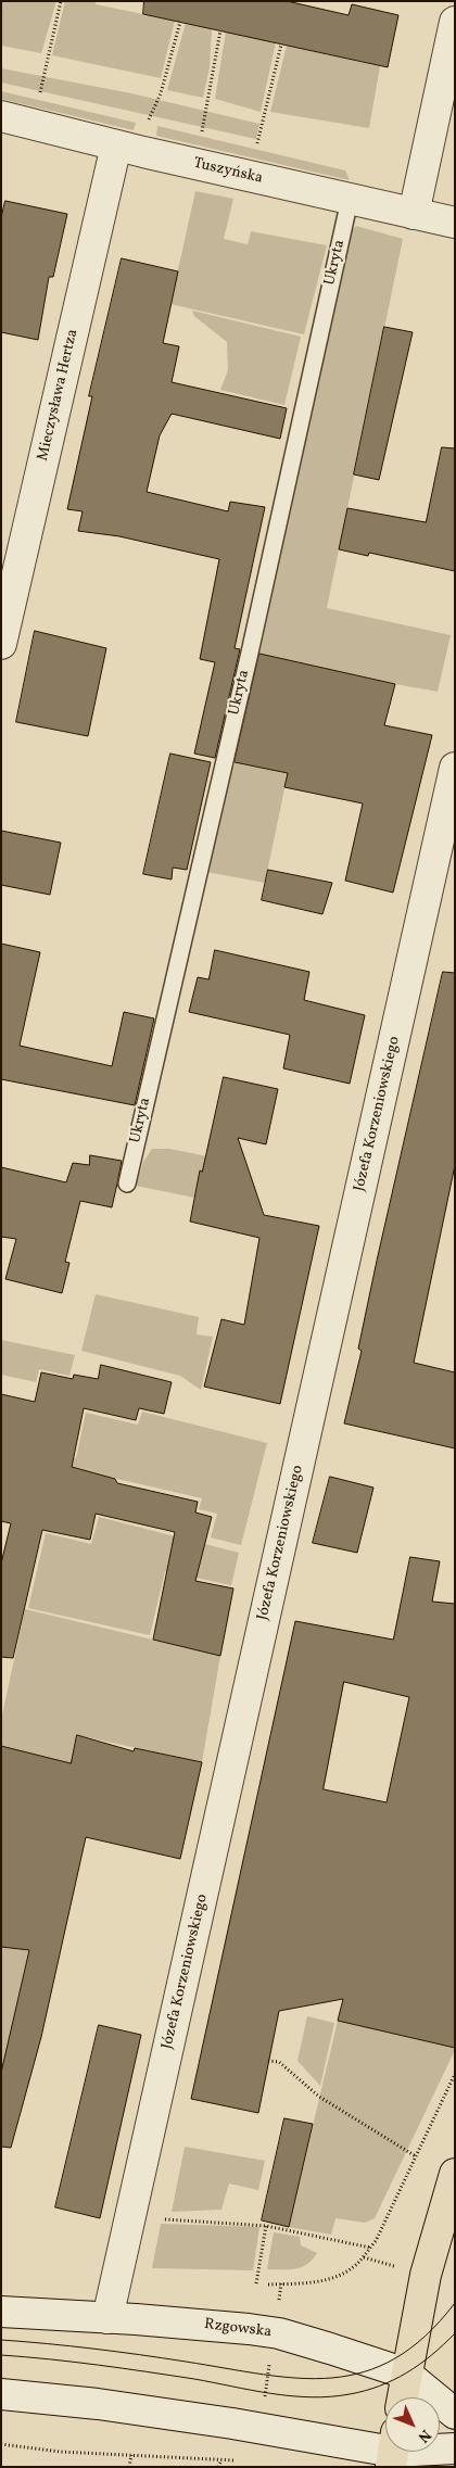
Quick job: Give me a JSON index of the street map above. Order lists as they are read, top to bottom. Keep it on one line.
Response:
{"streets":{"street":["Tuszyńska","Mieczysława Hertza","Józefa Korzeniowskiego","Rzgowska"],"lane":["Ukryta"]},"crossings":[["Tuszyńska","Ukryta"],["Tuszyńska","Mieczysława Hertza"],["Józefa Korzeniowskiego","Rzgowska"]],"north":"bottom right"}
